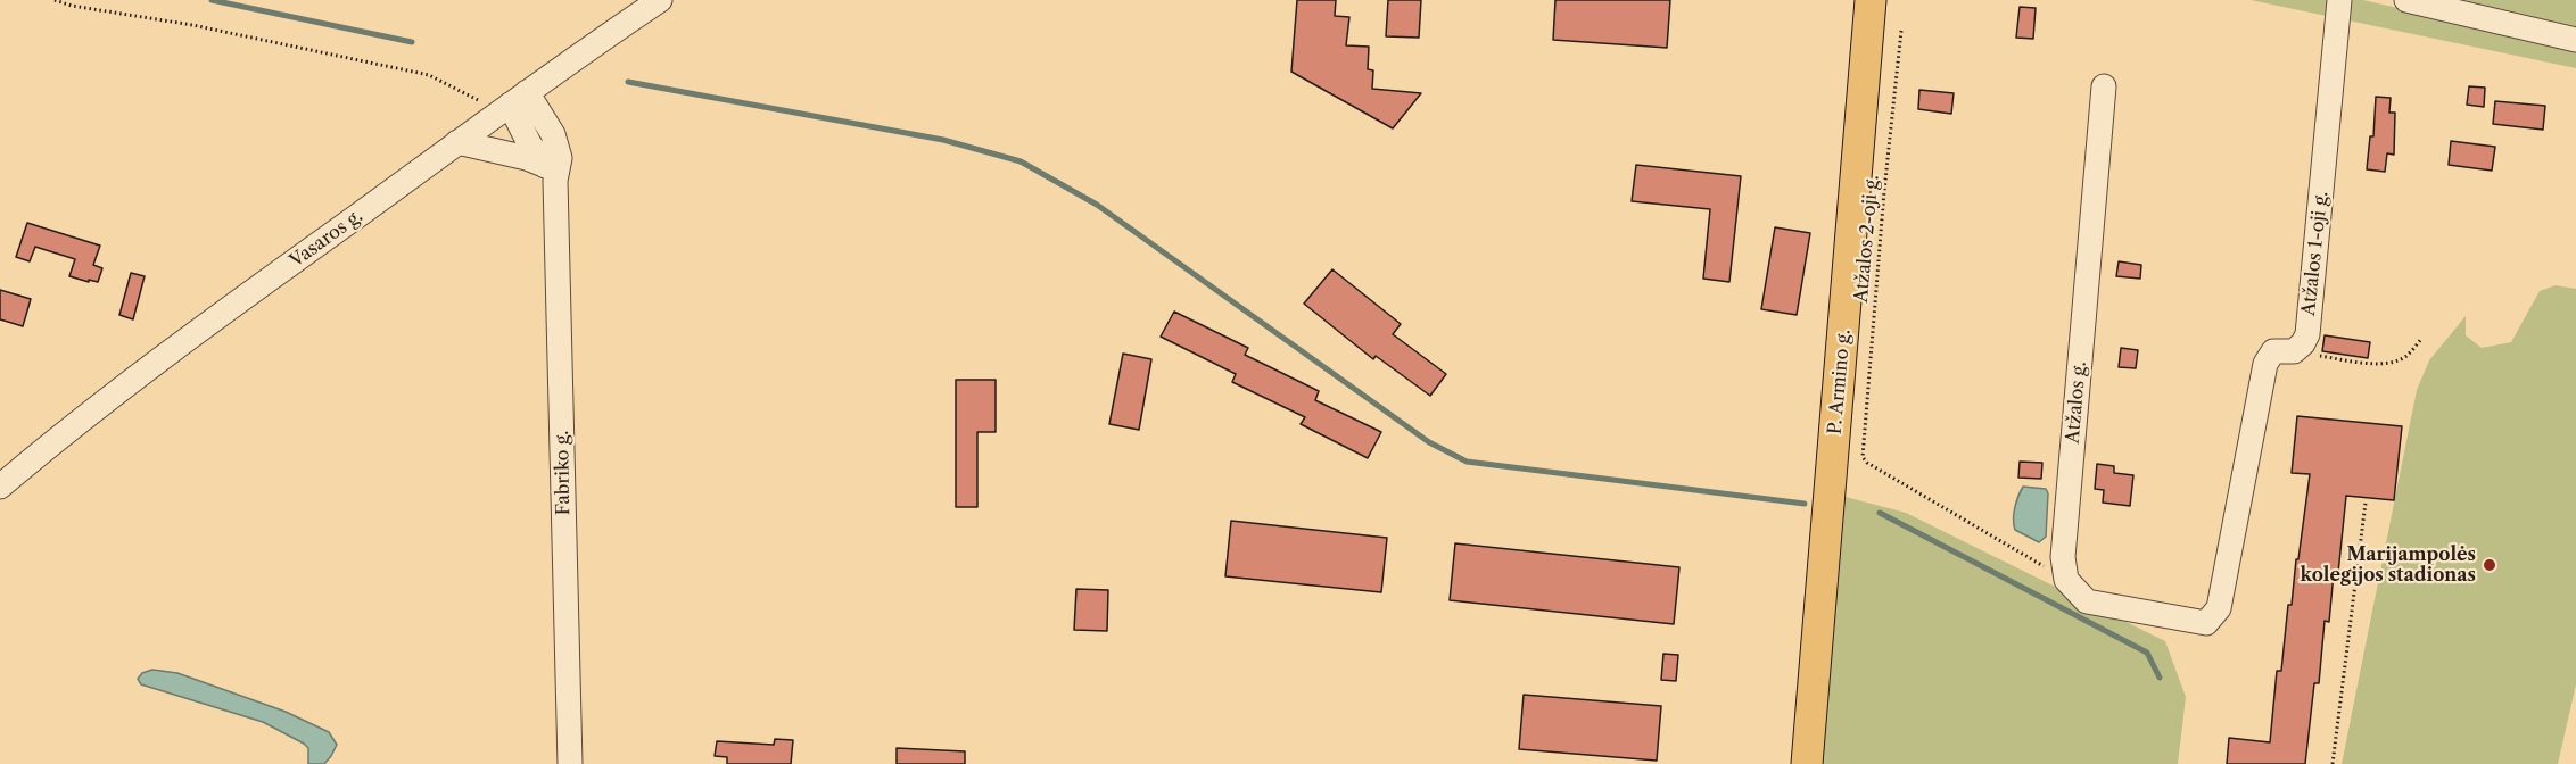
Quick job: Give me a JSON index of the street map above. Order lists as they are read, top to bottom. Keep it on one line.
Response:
{"streets":{"main road":["P. Armino g."],"street":["Vasaros g.","Atžalos 1-oji g.","Atžalos g.","Fabriko g."],"path":["Atžalos 2-oji g."]},"crossings":[["Atžalos 2-oji g.","Atžalos g."]],"places":["Marijampolės kolegijos stadionas"]}
